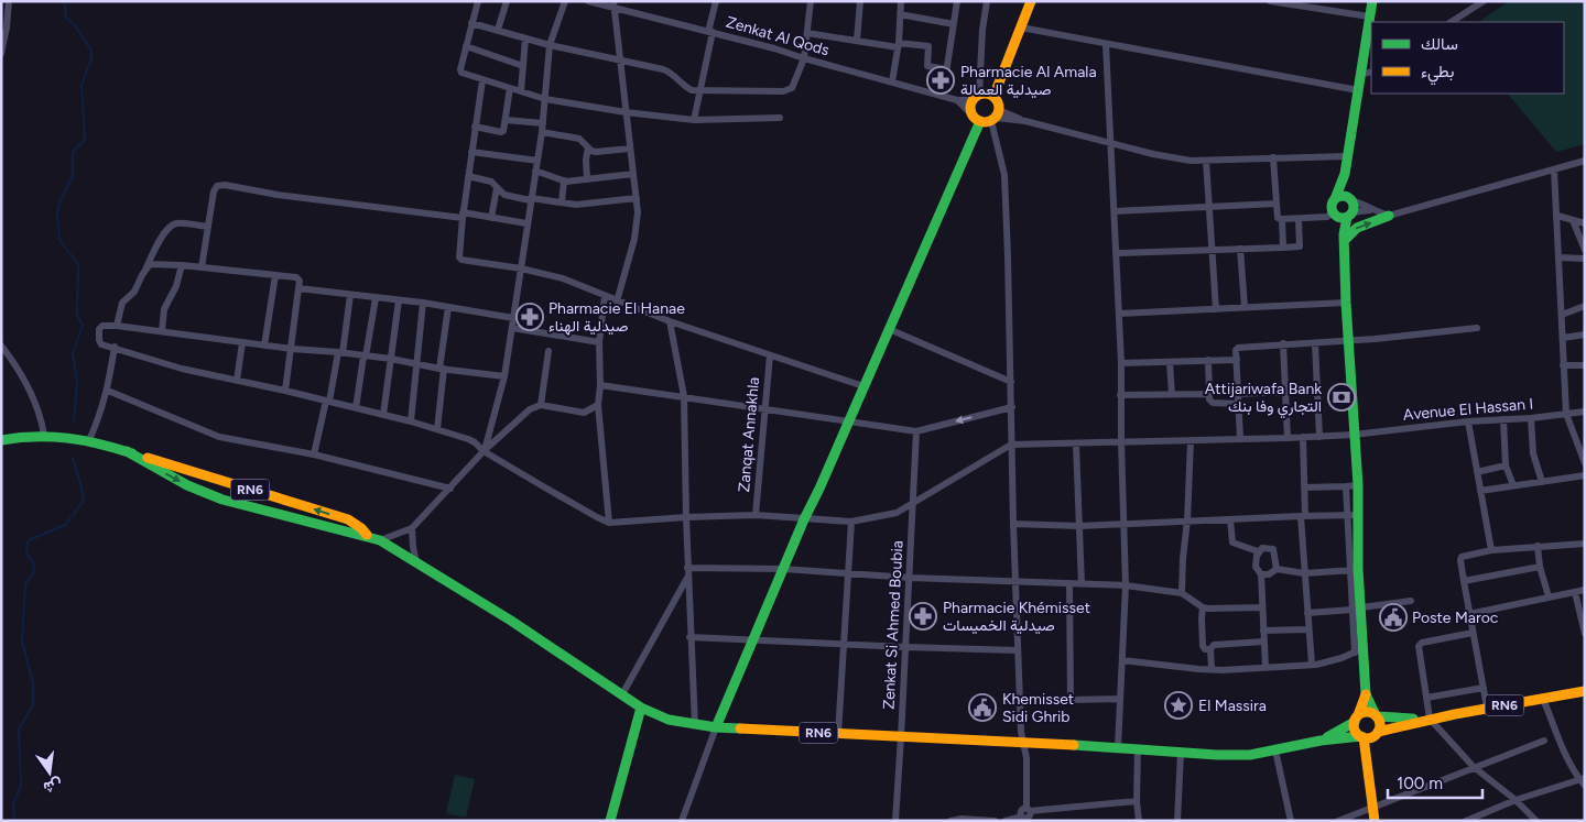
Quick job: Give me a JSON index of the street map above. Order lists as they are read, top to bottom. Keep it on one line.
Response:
{"streets":{"main road":["RN6"],"street":["Zenkat Al Qods","Avenue El Hassan I","Zanqat Annakhla","Zenkat Si Ahmed Boubia"]},"crossings":[["RN6","Zenkat Si Ahmed Boubia"]],"places":{"pharmacy":["Pharmacie Al Amala صيدلية العمالة","Pharmacie El Hanae صيدلية الهناء","Pharmacie Khémisset صيدلية الخميسات"],"bank":["Attijariwafa Bank التجاري وفا بنك"],"public building":["Poste Maroc","Khemisset Sidi Ghrib"],"place":["El Massira"]},"legend":["سالك","بطيء"],"scale_bar":"100 m","north":"bottom"}
